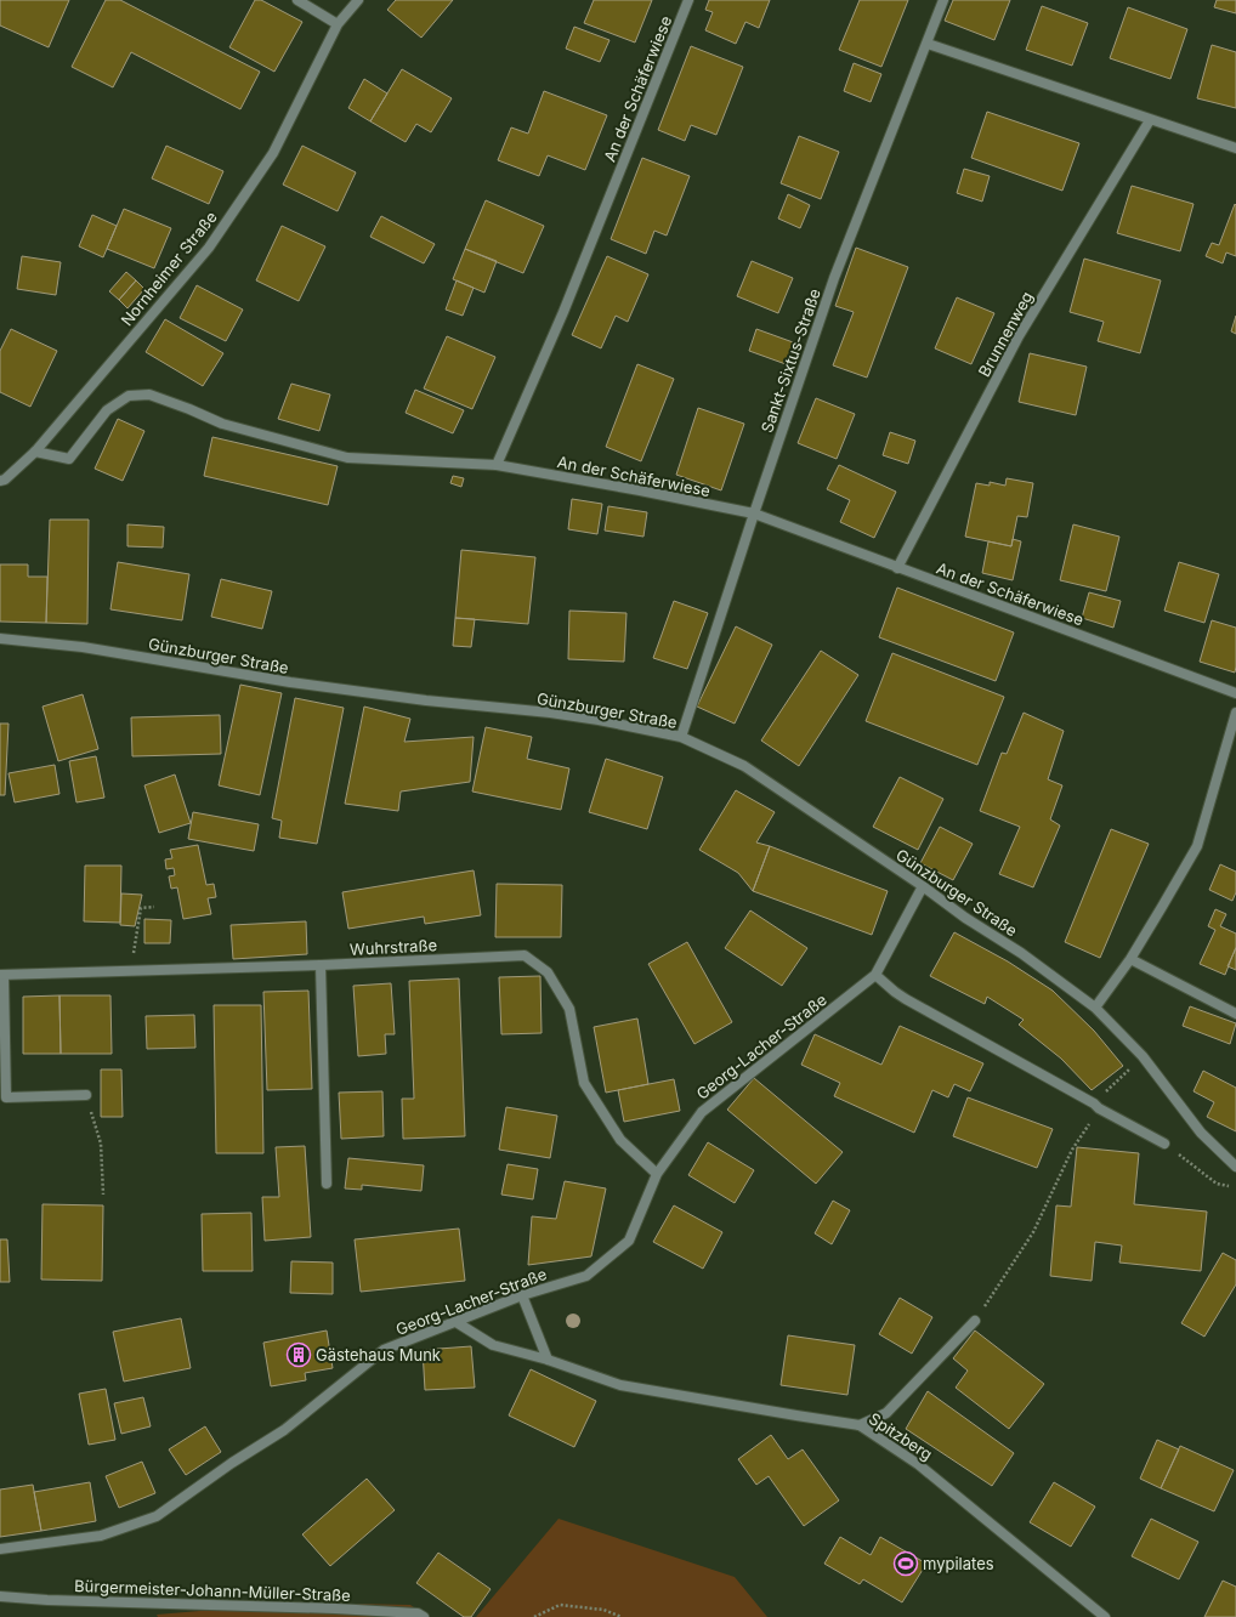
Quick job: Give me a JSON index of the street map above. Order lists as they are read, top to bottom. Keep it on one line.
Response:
{"streets":{"street":["An der Schäferwiese","Nornheimer Straße","Brunnenweg","Sankt-Sixtus-Straße","Günzburger Straße","Wuhrstraße","Georg-Lacher-Straße","Spitzberg","Bürgermeister-Johann-Müller-Straße"]},"crossings":[["An der Schäferwiese","Brunnenweg"],["An der Schäferwiese","Sankt-Sixtus-Straße"],["Sankt-Sixtus-Straße","Günzburger Straße"],["Günzburger Straße","Georg-Lacher-Straße"],["Wuhrstraße","Georg-Lacher-Straße"],["Georg-Lacher-Straße","Spitzberg"]],"places":{"building":["Gästehaus Munk"],"sports":["mypilates"]}}
